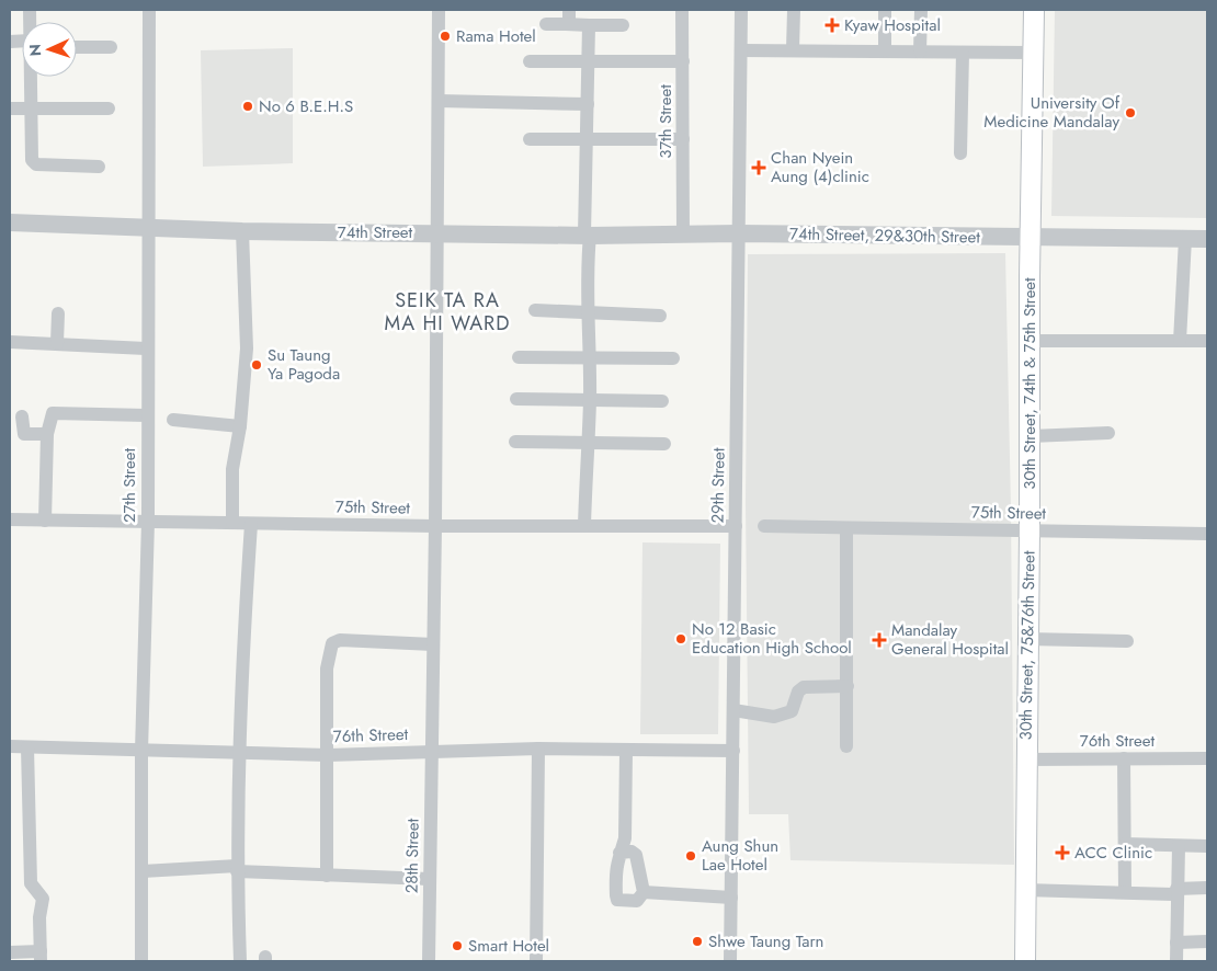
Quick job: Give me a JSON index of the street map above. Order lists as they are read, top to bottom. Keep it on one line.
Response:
{"streets":{"main road":["30th Street, 74th & 75th Street","30th Street, 75&76th Street"],"street":["37th Street","74th Street","74th Street, 29&30th Street","27th Street","29th Street","75th Street","76th Street","28th Street"]},"crossings":[["37th Street","74th Street"],["74th Street","74th Street, 29&30th Street"],["74th Street","27th Street"],["74th Street","29th Street"],["74th Street","28th Street"],["74th Street, 29&30th Street","30th Street, 74th & 75th Street"],["74th Street, 29&30th Street","29th Street"],["30th Street, 74th & 75th Street","75th Street"],["30th Street, 74th & 75th Street","30th Street, 75&76th Street"],["27th Street","75th Street"],["27th Street","76th Street"],["29th Street","75th Street"],["29th Street","76th Street"],["75th Street","30th Street, 75&76th Street"],["75th Street","28th Street"],["30th Street, 75&76th Street","76th Street"],["76th Street","28th Street"]],"districts":["SEIK TA RA MA HI WARD"],"places":{"health":["Kyaw Hospital","Chan Nyein Aung (4)clinic","Mandalay General Hospital","ACC Clinic"],"other":["Rama Hotel","No 6 B.E.H.S","University Of Medicine Mandalay","Su Taung Ya Pagoda","No 12 Basic Education High School","Aung Shun Lae Hotel","Shwe Taung Tarn","Smart Hotel"]},"north":"left"}
